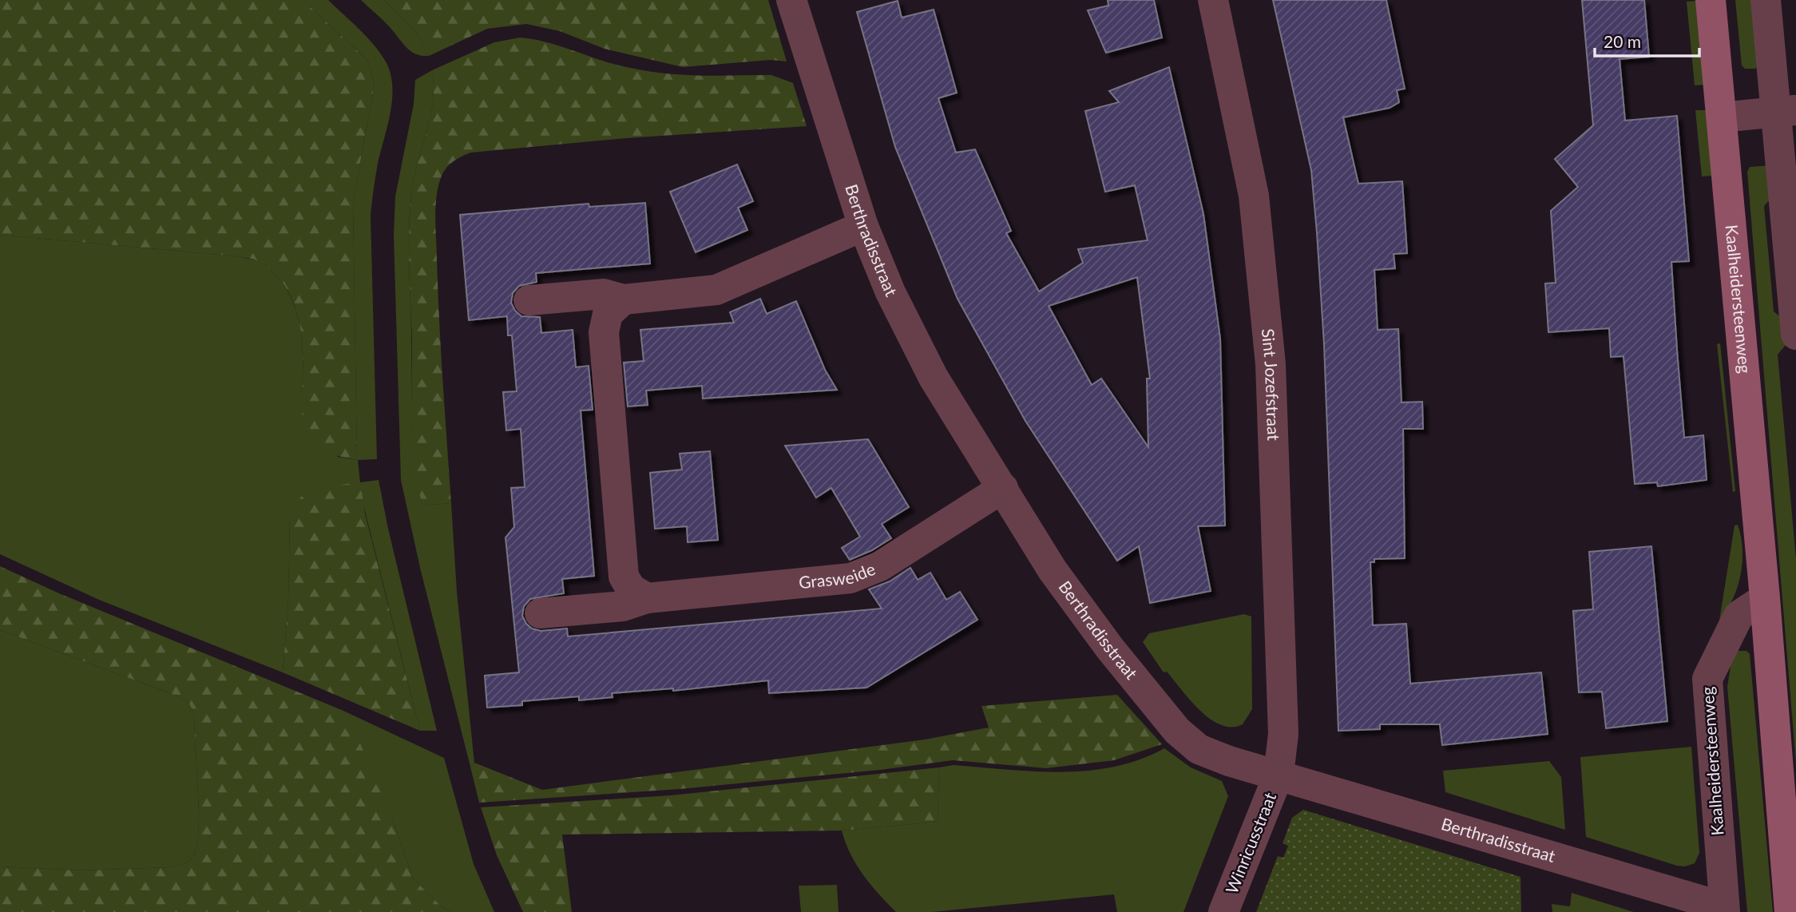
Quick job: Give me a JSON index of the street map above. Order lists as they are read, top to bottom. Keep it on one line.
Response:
{"streets":{"street":["Berthradisstraat","Kaalheidersteenweg","Sint Jozefstraat","Grasweide","Winricusstraat"]},"crossings":[["Berthradisstraat","Kaalheidersteenweg"],["Berthradisstraat","Sint Jozefstraat"],["Berthradisstraat","Grasweide"],["Berthradisstraat","Winricusstraat"],["Sint Jozefstraat","Winricusstraat"]],"scale_bar":"20 m"}
